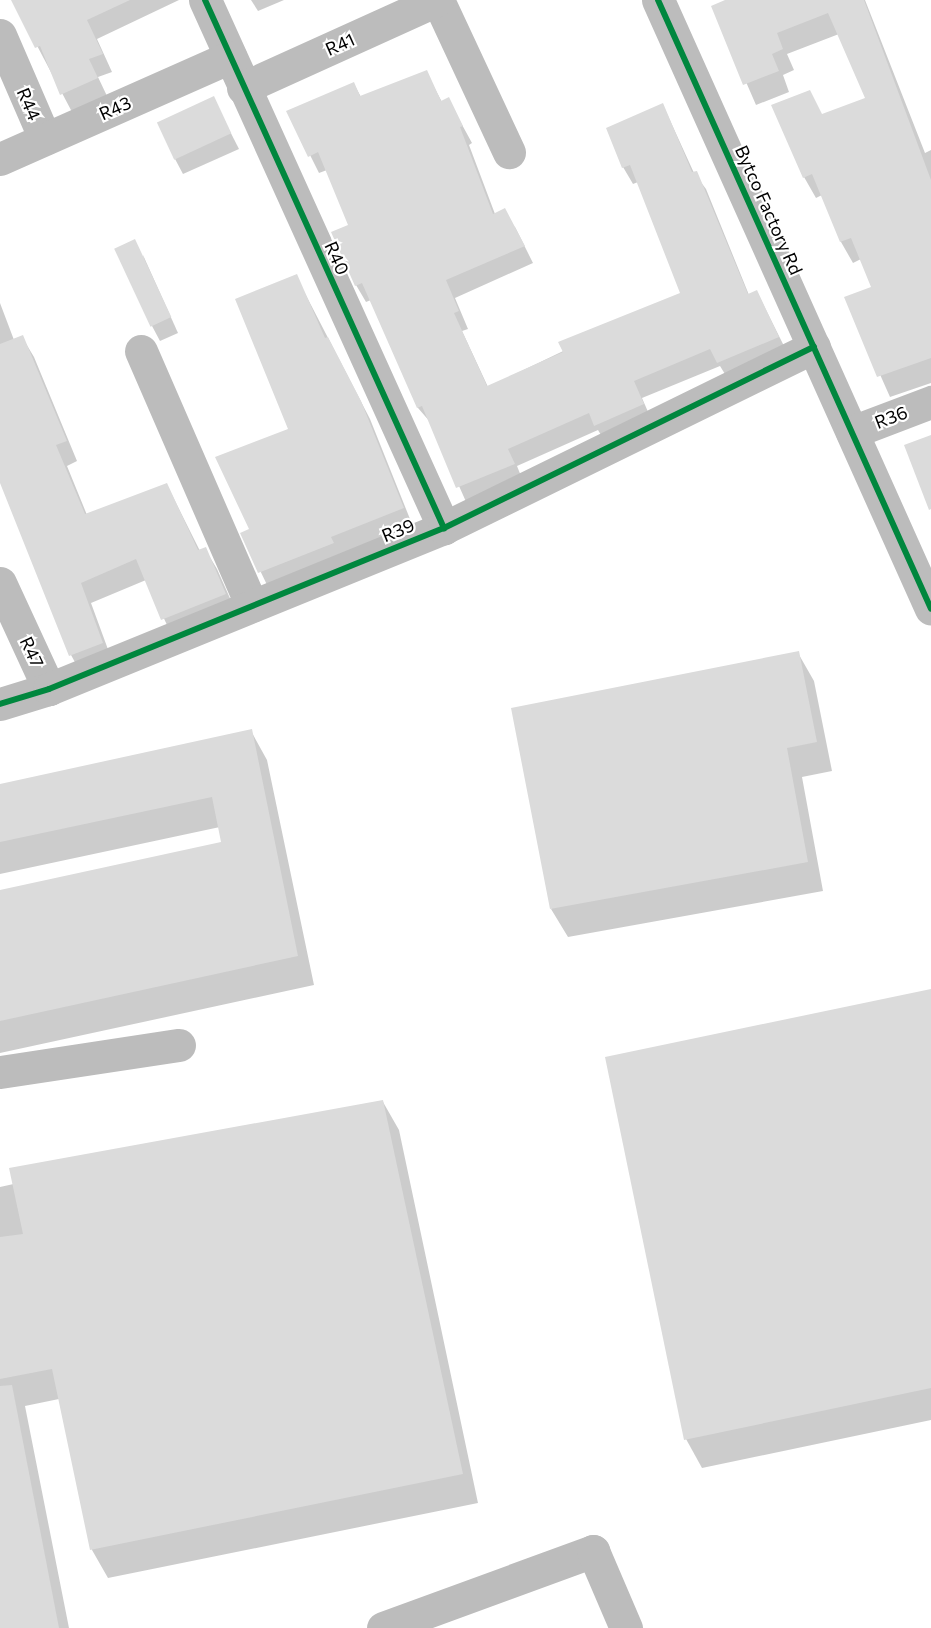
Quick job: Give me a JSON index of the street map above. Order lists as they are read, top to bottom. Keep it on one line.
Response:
{"streets":{"street":["R41","R44","R43","Bytco Factory Rd","R40","R36","R39","R47"]},"crossings":[["R41","R40"],["R44","R43"],["R43","R40"],["Bytco Factory Rd","R36"],["Bytco Factory Rd","R39"],["R40","R39"],["R39","R47"]]}
